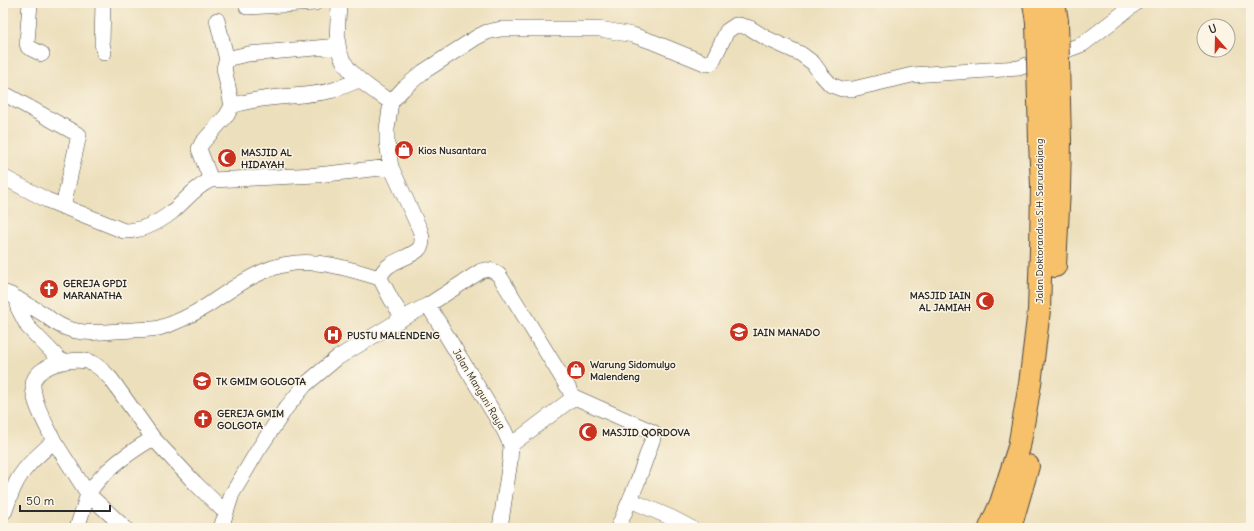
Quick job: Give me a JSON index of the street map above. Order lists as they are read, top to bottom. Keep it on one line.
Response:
{"streets":{"highway":["Jalan Doktorandus S.H. Sarundajang"],"street":["Jalan Manguni Raya"]},"places":{"shop":["Kios Nusantara","Warung Sidomulyo Malendeng"],"mosque":["MASJID AL HIDAYAH","MASJID IAIN AL JAMIAH","MASJID QORDOVA"],"church":["GEREJA GPDI MARANATHA","GEREJA GMIM GOLGOTA"],"school or university":["IAIN MANADO","TK GMIM GOLGOTA"],"hospital":["PUSTU MALENDENG"]},"scale_bar":"50 m","north":"top"}
